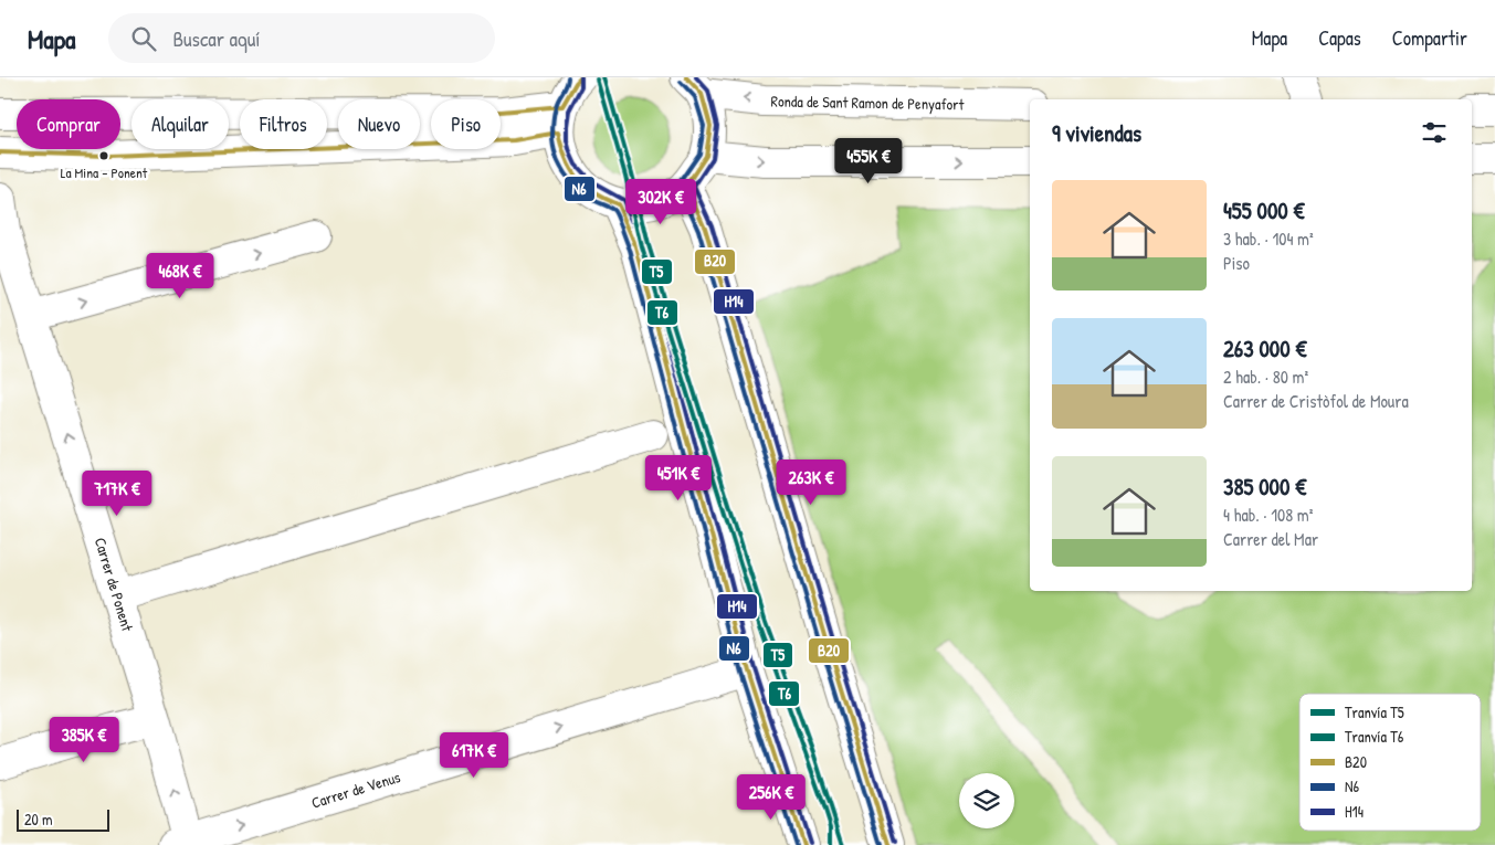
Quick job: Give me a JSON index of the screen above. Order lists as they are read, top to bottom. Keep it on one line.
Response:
{"streets":{"street":["Ronda de Sant Ramon de Penyafort","Carrer de Ponent","Carrer de Venus"]},"crossings":[["Carrer de Ponent","Carrer de Venus"]],"one_way":["Carrer de Ponent"],"places":["La Mina - Ponent"],"lines":["tram line T5","transit line B20","transit line N6","transit line H14","tram line T6"],"legend":["Tranvía T5","Tranvía T6","B20","N6","H14"],"scale_bar":"20 m","page":{"header":"Mapa","search":"Buscar aquí","nav":["Mapa","Capas","Compartir"],"chip":["Comprar","Alquilar","Filtros","Nuevo","Piso"],"heading":"9 viviendas","price":["455K €","302K €","468K €","451K €","263K €","717K €","385K €","617K €","256K €"],"list":[{"name":"455 000 €","note":"3 hab. · 104 m² · Piso"},{"name":"263 000 €","note":"2 hab. · 80 m² · Carrer de Cristòfol de Moura"},{"name":"385 000 €","note":"4 hab. · 108 m² · Carrer del Mar"}],"scale":"20 m"}}
